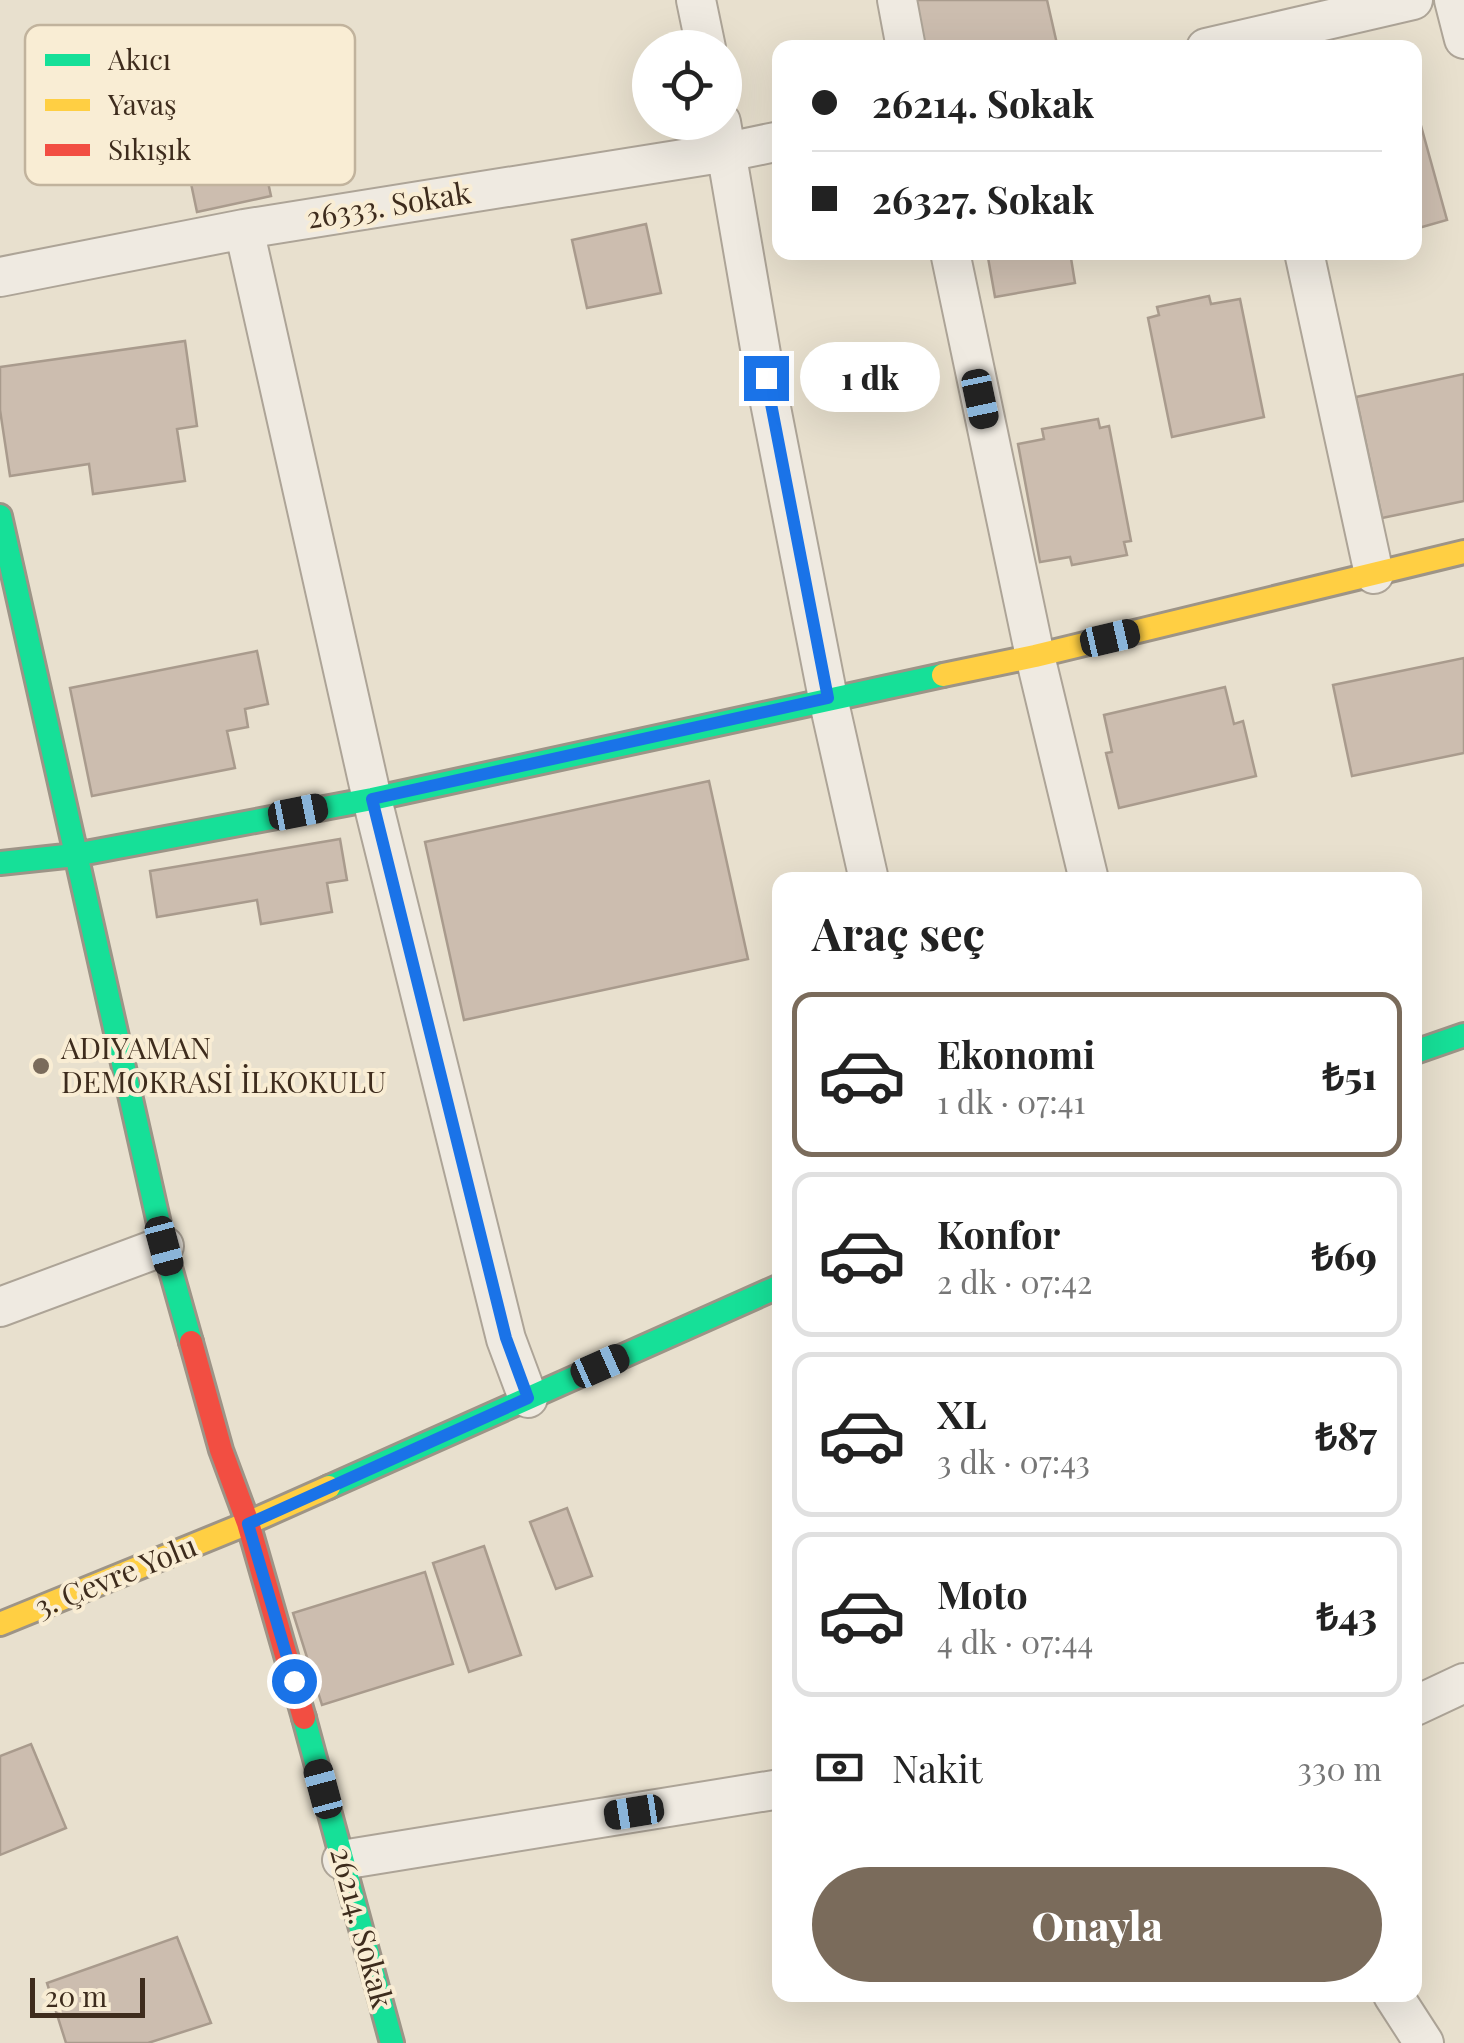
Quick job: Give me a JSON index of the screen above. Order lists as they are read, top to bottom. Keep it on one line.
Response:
{"streets":{"street":["26333. Sokak","3. Çevre Yolu","26214. Sokak"]},"crossings":[["3. Çevre Yolu","26214. Sokak"]],"places":["ADIYAMAN DEMOKRASİ İLKOKULU"],"legend":["Akıcı","Yavaş","Sıkışık"],"scale_bar":"20 m","page":{"banner":["26214. Sokak","26327. Sokak"],"bubble":"1 dk","heading":"Araç seç","list":[{"name":"Ekonomi","note":"1 dk · 07:41","value":"₺51"},{"name":"Konfor","note":"2 dk · 07:42","value":"₺69"},{"name":"XL","note":"3 dk · 07:43","value":"₺87"},{"name":"Moto","note":"4 dk · 07:44","value":"₺43"}],"pay":["Nakit","330 m"],"buttons":"Onayla","scale":"20 m"}}
